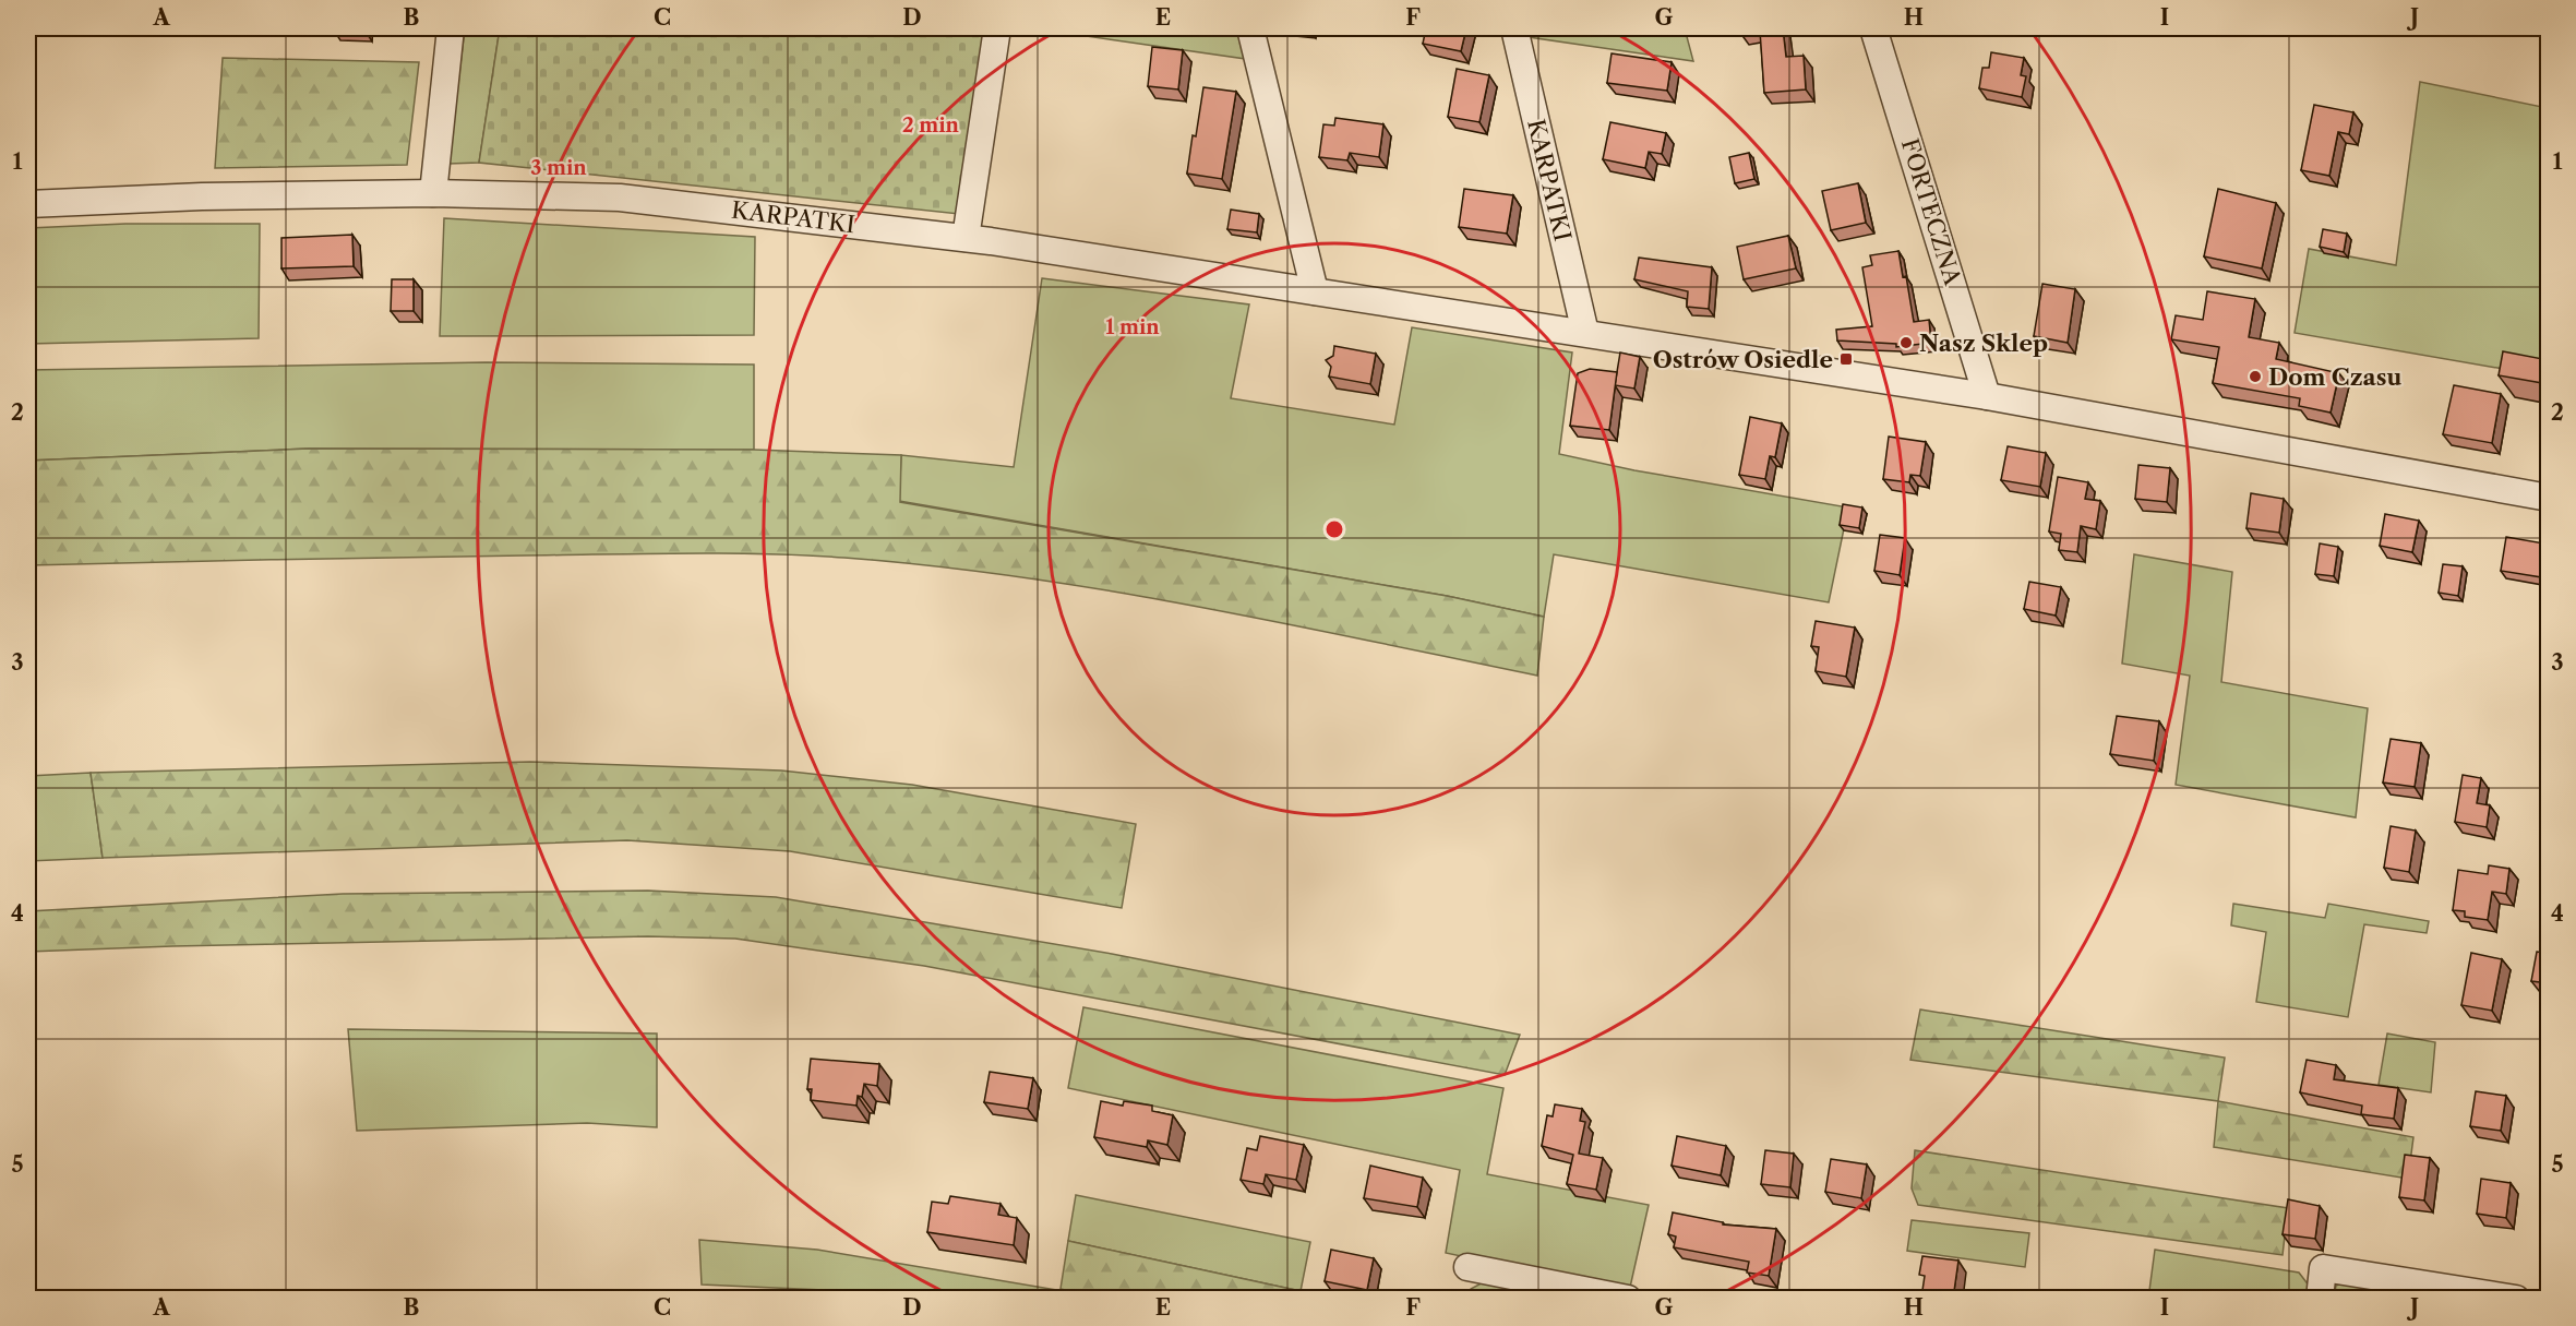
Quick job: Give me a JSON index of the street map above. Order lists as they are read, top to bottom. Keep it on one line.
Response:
{"streets":{"street":["KARPATKI","FORTECZNA"]},"crossings":[["KARPATKI","FORTECZNA"]],"places":{"other":["Nasz Sklep","Dom Czasu"],"transit":["Ostrów Osiedle"]},"grid":{"columns":["A","B","C","D","E","F","G","H","I","J"],"rows":["1","2","3","4","5"]},"rings":["2 min","3 min","1 min"]}
